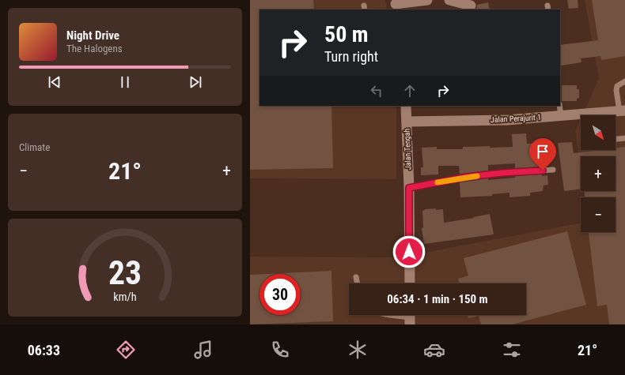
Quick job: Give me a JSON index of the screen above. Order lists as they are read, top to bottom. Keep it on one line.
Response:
{"streets":{"street":["Jalan Perajurit 1","Jalan Tengah"]},"crossings":[["Jalan Perajurit 1","Jalan Tengah"]],"north":"bottom right","page":{"turn":["50 m","Turn right"],"song":["Night Drive","The Halogens"],"tile":"Climate","map_buttons":["+","−"],"heat":["−","21°","+"],"limit":"30","trip":"06:34 · 1 min · 150 m","tabs":["06:33","21°"],"gauge":["23","km/h"]}}
